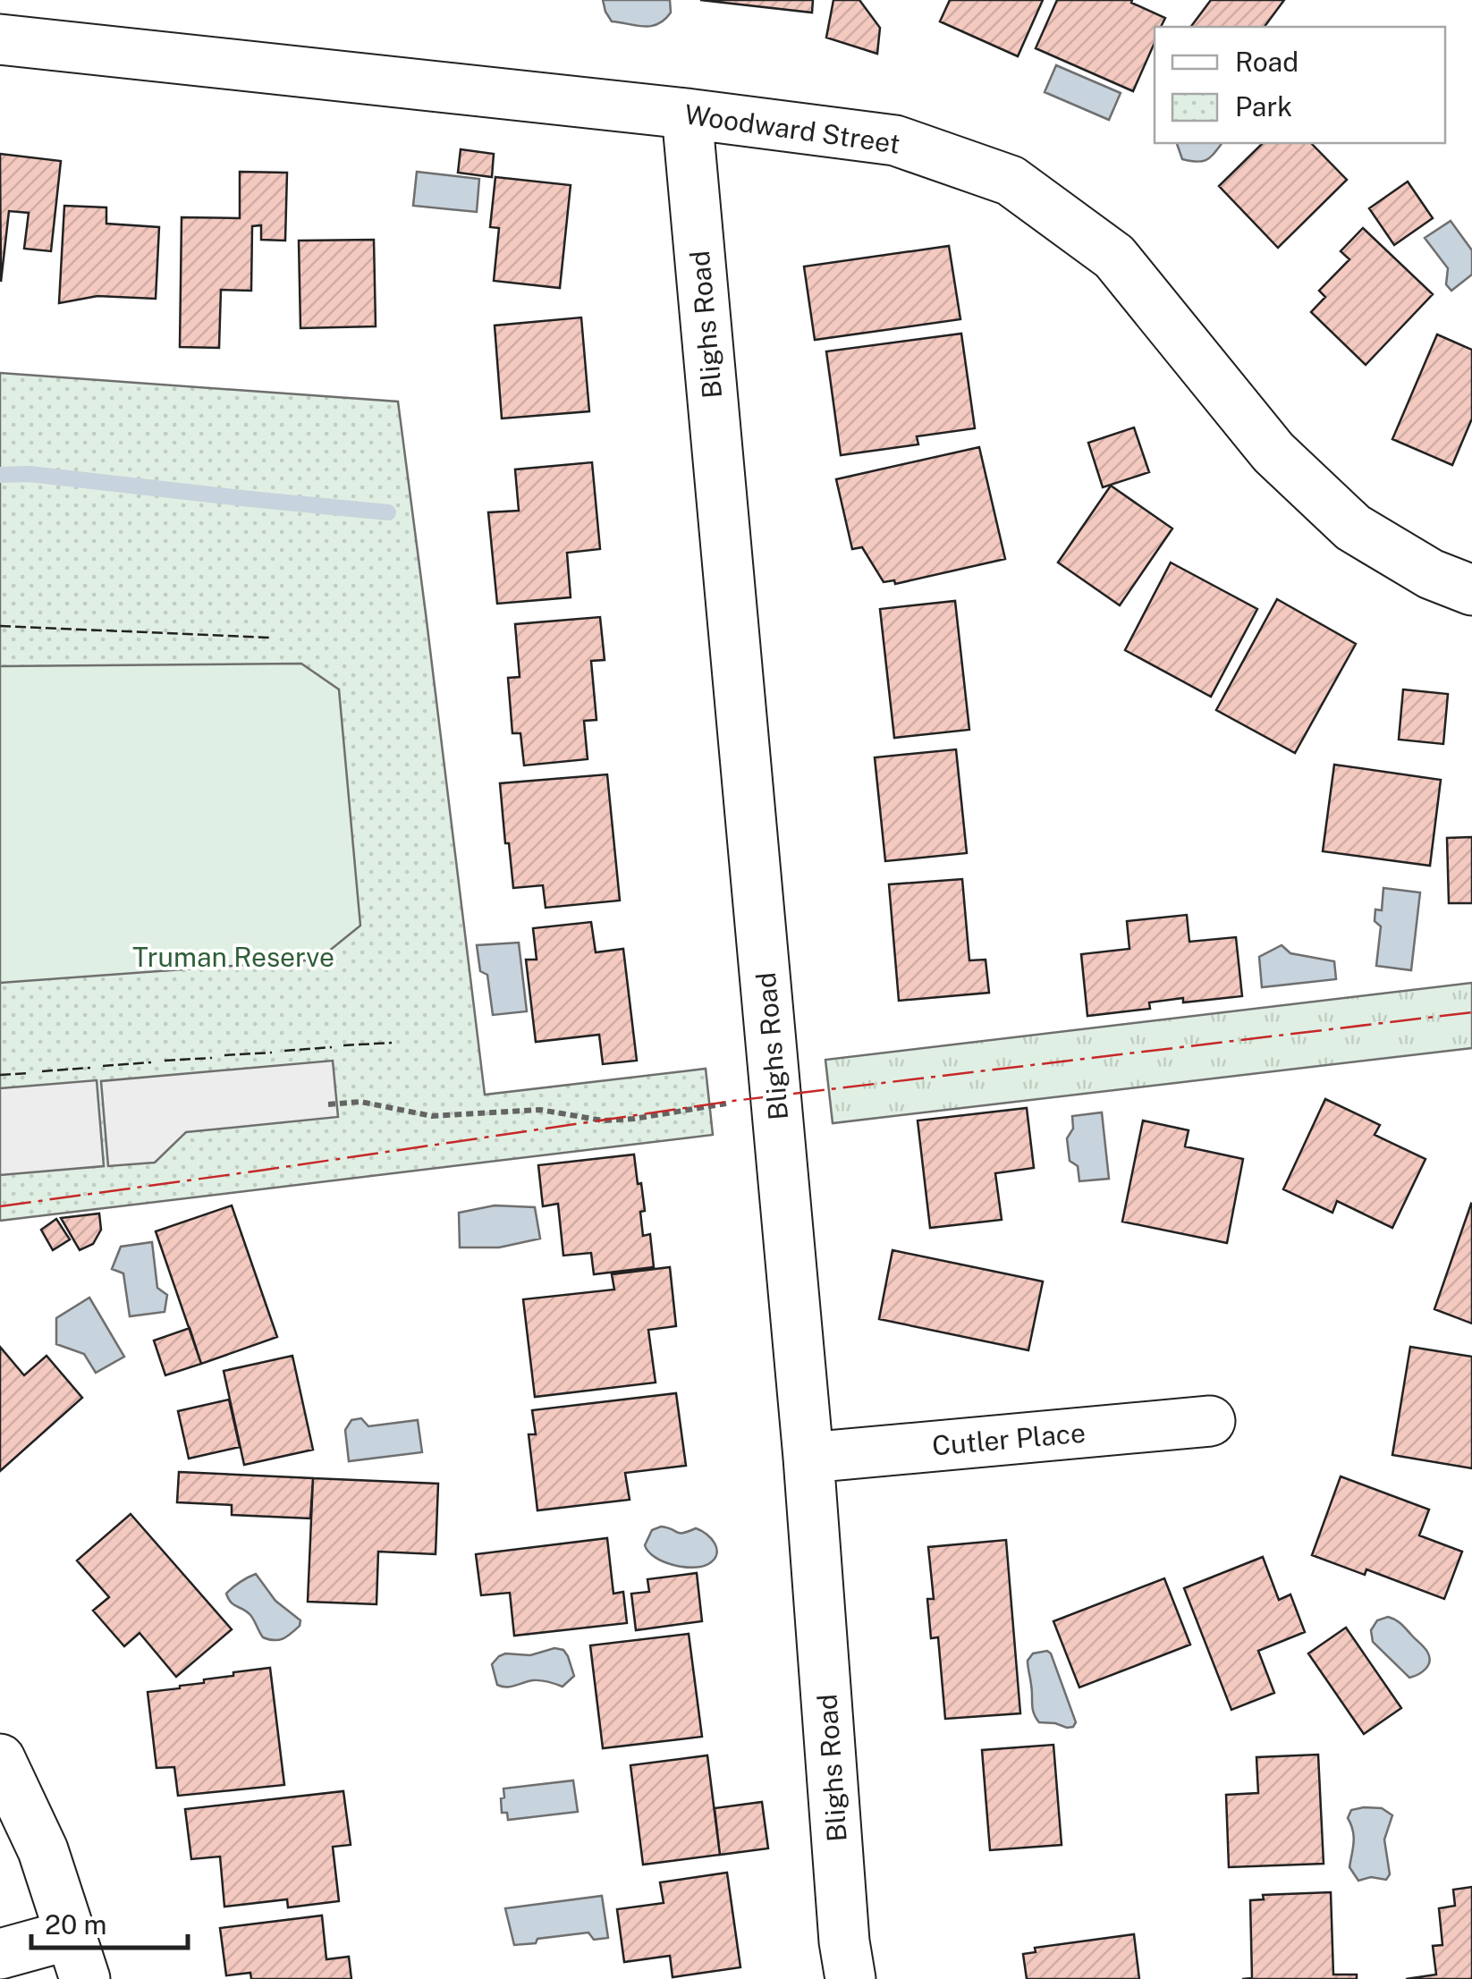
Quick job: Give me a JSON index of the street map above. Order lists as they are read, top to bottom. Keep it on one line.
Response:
{"streets":{"street":["Woodward Street","Blighs Road","Cutler Place"]},"crossings":[["Woodward Street","Blighs Road"],["Blighs Road","Cutler Place"]],"parks":["Truman Reserve"],"legend":["Road","Park"],"scale_bar":"20 m"}
